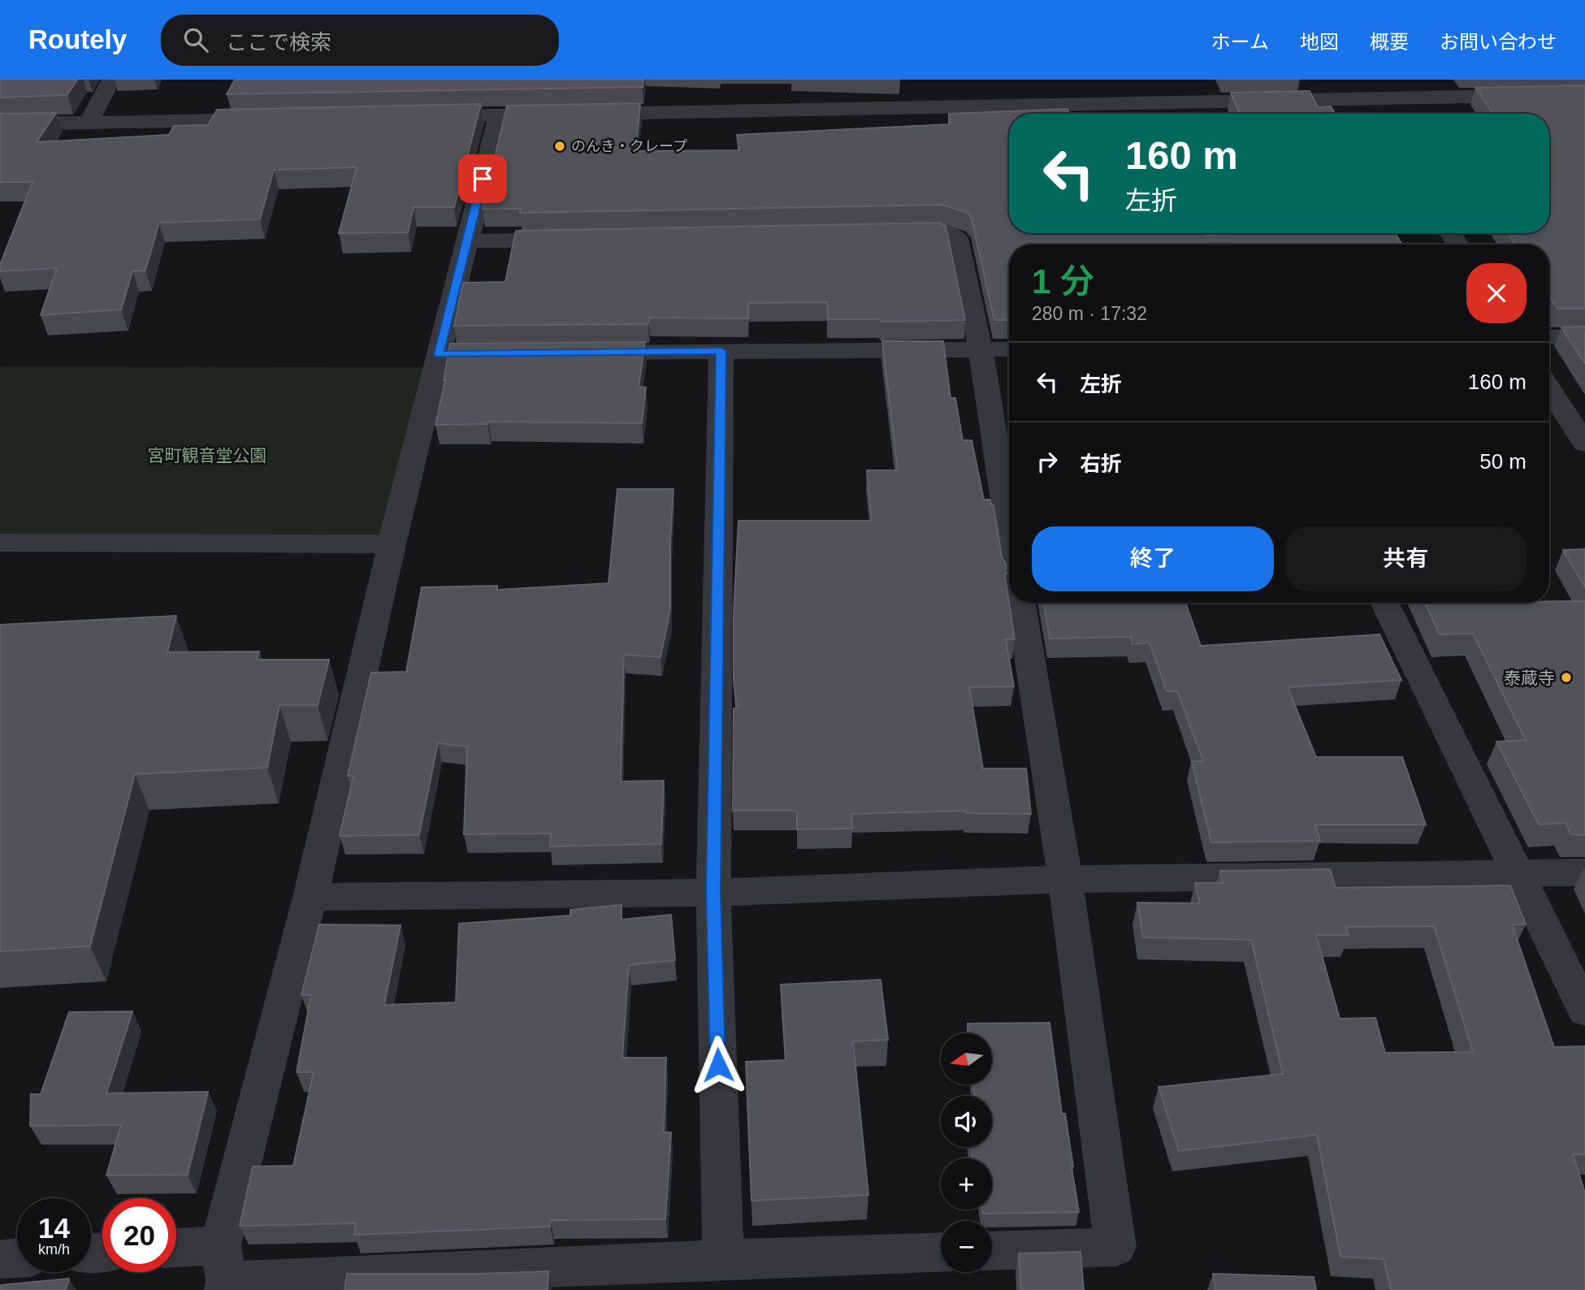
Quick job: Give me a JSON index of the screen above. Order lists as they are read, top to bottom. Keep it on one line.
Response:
{"parks":["宮町観音堂公園"],"places":["のんき・クレープ","泰蔵寺"],"north":"left","page":{"header":"Routely","search":"ここで検索","nav":["ホーム","地図","概要","お問い合わせ"],"turn":["160 m","左折"],"heading":["1 分","280 m · 17:32"],"list":[{"name":"左折","value":"160 m"},{"name":"右折","value":"50 m"}],"buttons":["終了","共有"],"map_buttons":["+","−"],"speed":"14 km/h","limit":"20"}}
